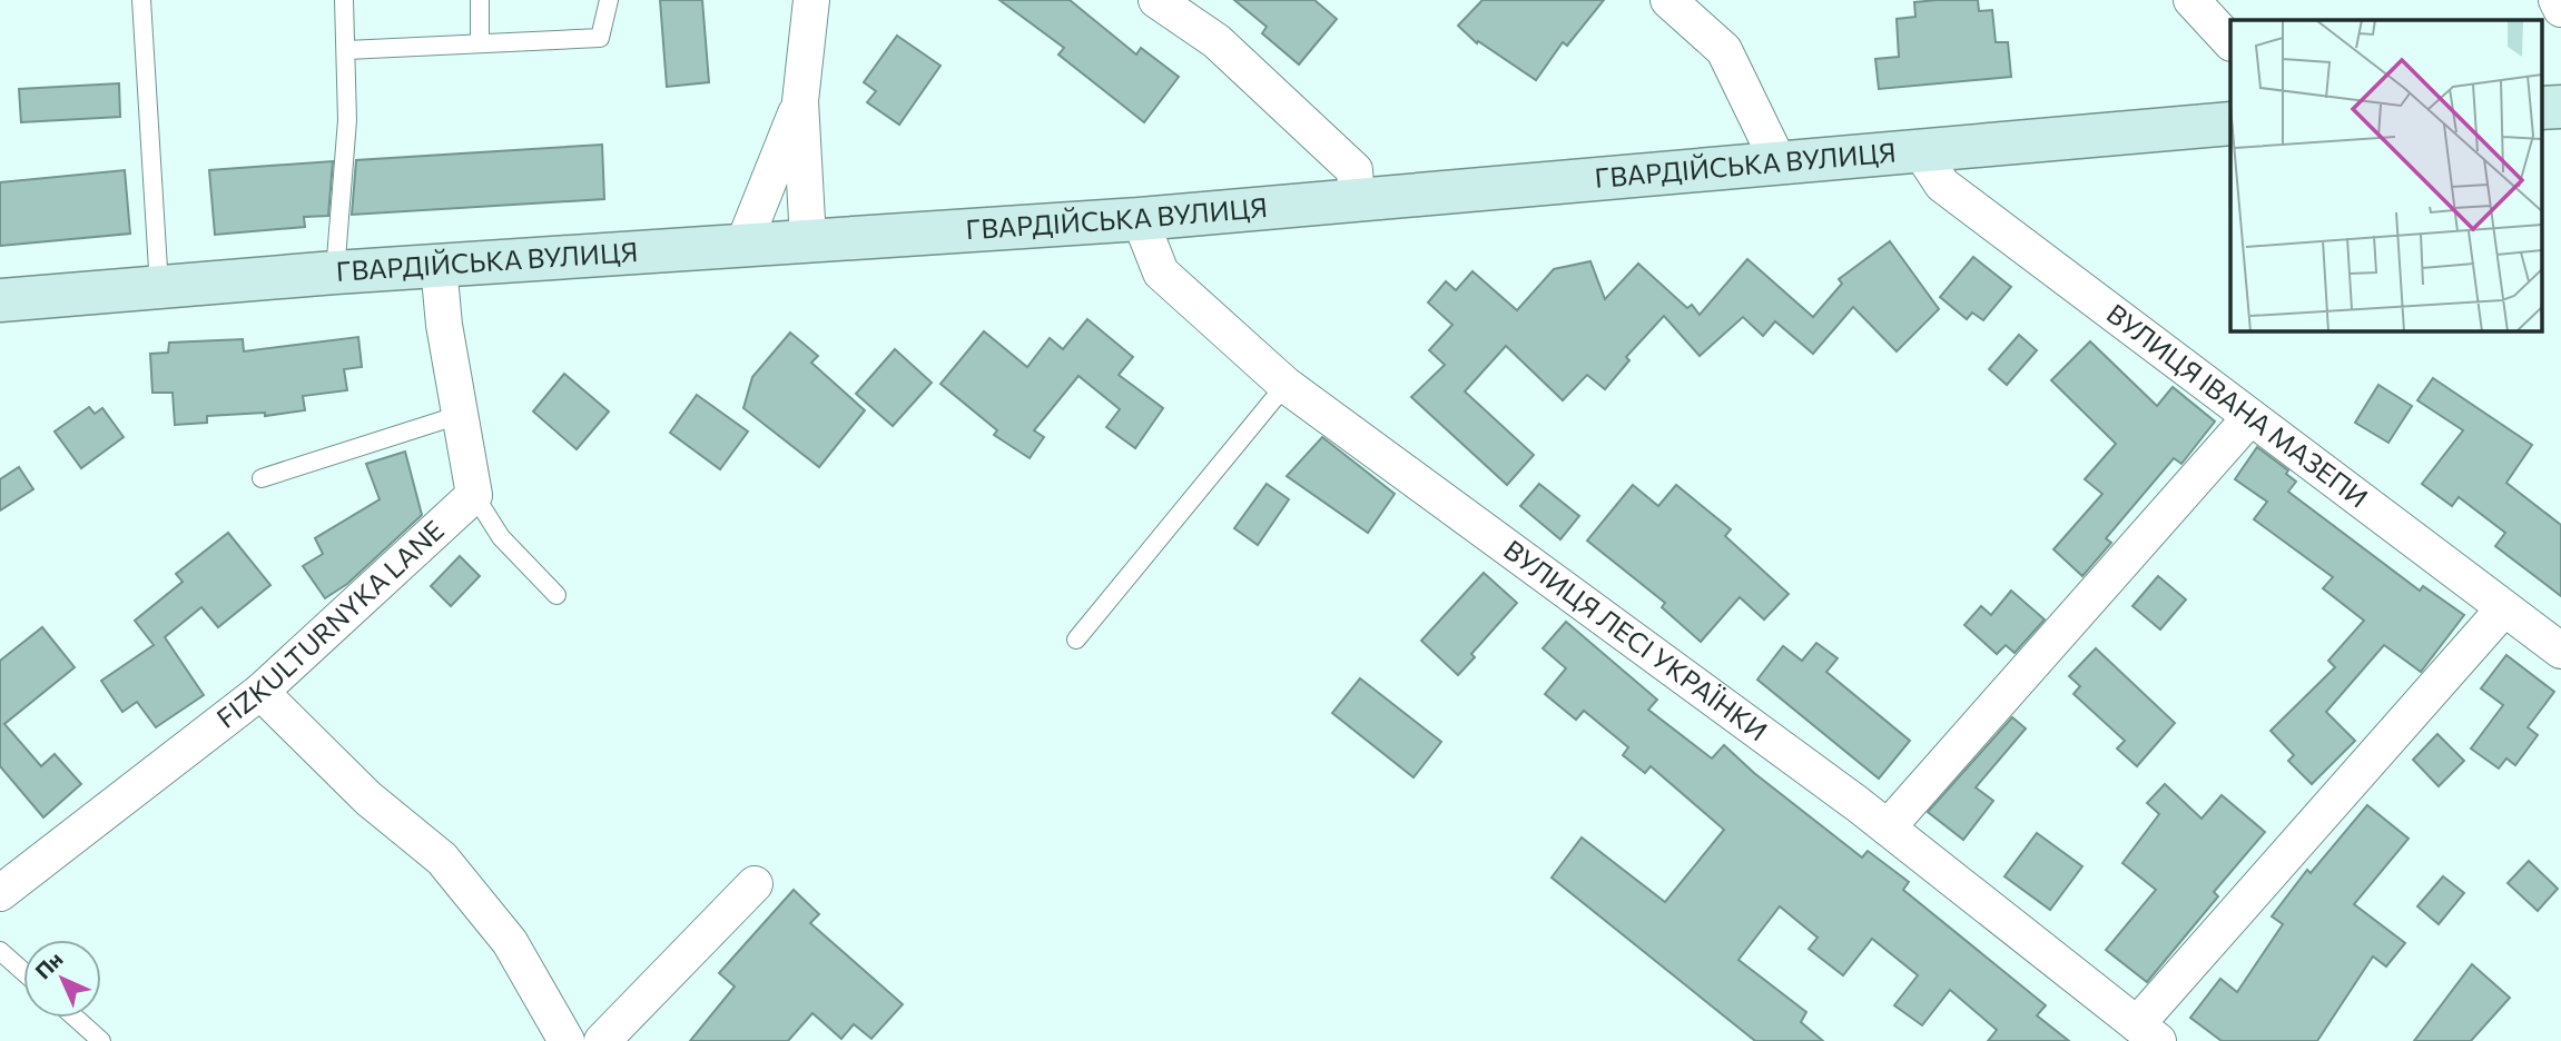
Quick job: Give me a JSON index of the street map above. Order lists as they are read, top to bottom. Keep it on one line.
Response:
{"streets":{"main road":["ГВАРДІЙСЬКА ВУЛИЦЯ"],"street":["ВУЛИЦЯ ІВАНА МАЗЕПИ","FIZKULTURNYKA LANE","ВУЛИЦЯ ЛЕСІ УКРАЇНКИ"]},"crossings":[["ГВАРДІЙСЬКА ВУЛИЦЯ","ВУЛИЦЯ ІВАНА МАЗЕПИ"],["ГВАРДІЙСЬКА ВУЛИЦЯ","ВУЛИЦЯ ЛЕСІ УКРАЇНКИ"]],"north":"top left"}
